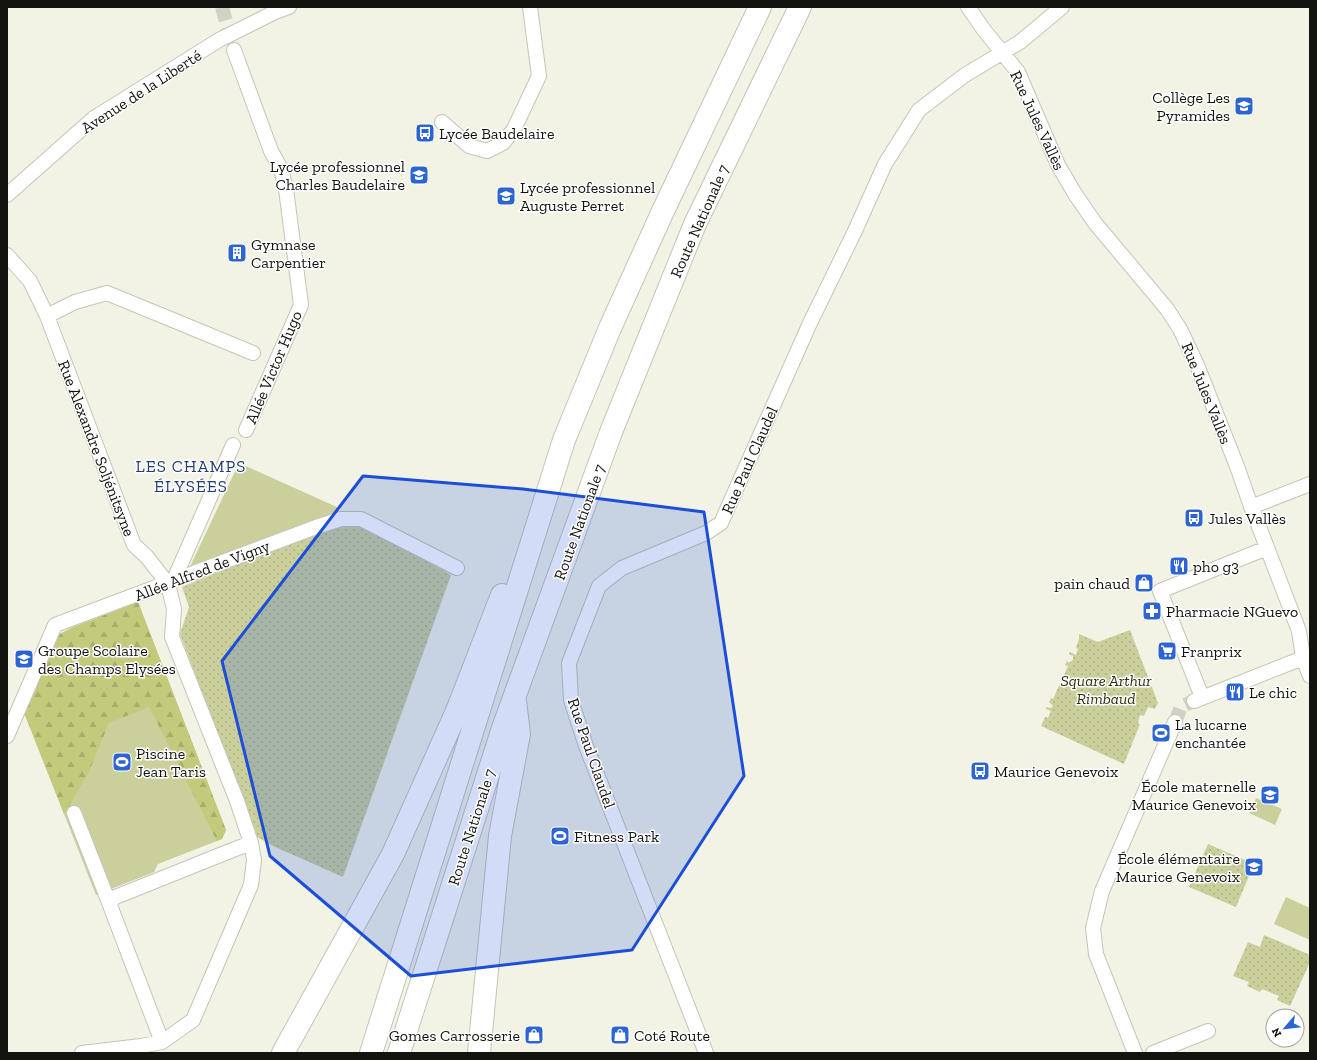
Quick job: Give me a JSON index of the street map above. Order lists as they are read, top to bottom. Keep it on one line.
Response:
{"streets":{"main road":["Route Nationale 7"],"street":["Avenue de la Liberté","Rue Jules Vallès","Allée Victor Hugo","Rue Alexandre Soljénitsyne","Rue Paul Claudel","Allée Alfred de Vigny"]},"crossings":[["Rue Jules Vallès","Rue Paul Claudel"],["Rue Alexandre Soljénitsyne","Allée Alfred de Vigny"]],"districts":["LES CHAMPS ÉLYSÉES"],"parks":["Square Arthur Rimbaud"],"places":{"school or university":["Collège Les Pyramides","Lycée professionnel Charles Baudelaire","Lycée professionnel Auguste Perret","Groupe Scolaire des Champs Elysées","École maternelle Maurice Genevoix","École élémentaire Maurice Genevoix"],"bus stop":["Lycée Baudelaire","Jules Vallès","Maurice Genevoix"],"building":["Gymnase Carpentier"],"restaurant":["pho g3","Le chic"],"shop":["pain chaud","Gomes Carrosserie","Coté Route"],"pharmacy":["Pharmacie NGuevo"],"supermarket":["Franprix"],"sports":["La lucarne enchantée","Piscine Jean Taris","Fitness Park"]},"north":"bottom left"}
